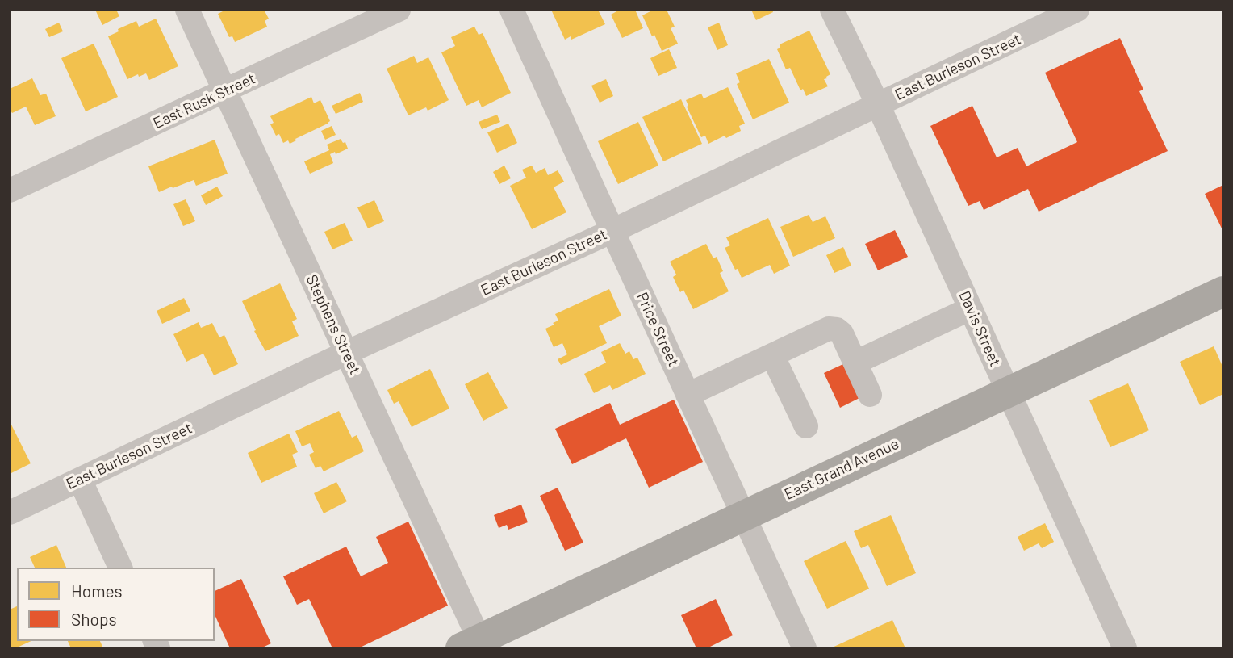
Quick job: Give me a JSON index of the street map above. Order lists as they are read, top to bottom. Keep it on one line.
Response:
{"streets":{"highway":["East Grand Avenue"],"street":["East Burleson Street","East Rusk Street","Stephens Street","Davis Street","Price Street"]},"crossings":[["East Burleson Street","Stephens Street"],["East Burleson Street","Davis Street"],["East Burleson Street","Price Street"],["East Rusk Street","Stephens Street"],["Stephens Street","East Grand Avenue"],["Davis Street","East Grand Avenue"],["Price Street","East Grand Avenue"]],"legend":["Homes","Shops"]}
